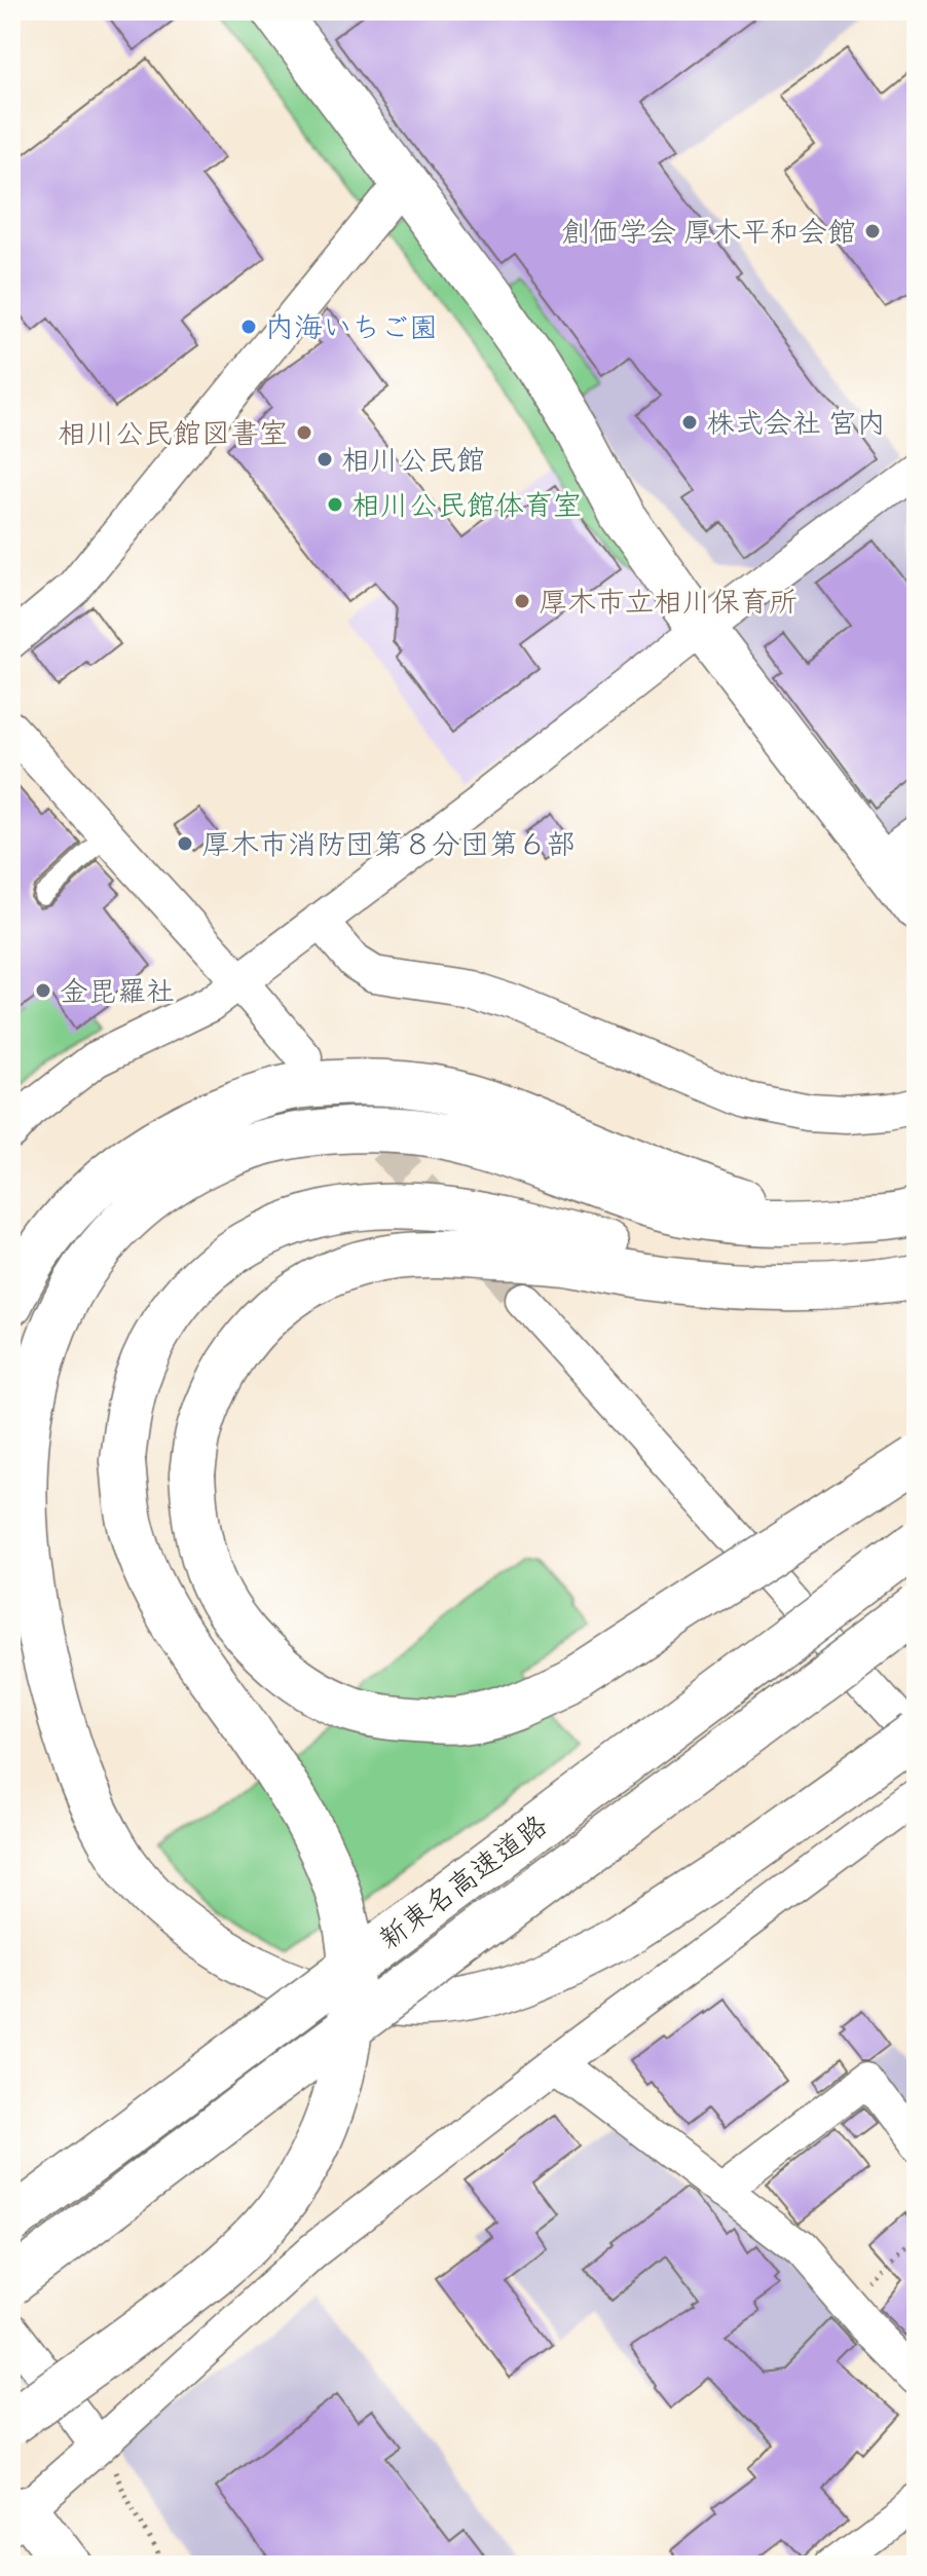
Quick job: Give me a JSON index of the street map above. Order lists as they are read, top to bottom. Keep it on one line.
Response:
{"streets":{"main road":["新東名高速道路"]},"places":["創価学会 厚木平和会館","内海いちご園","株式会社 宮内","相川公民館図書室","相川公民館","相川公民館体育室","厚木市立相川保育所","厚木市消防団第８分団第６部","金毘羅社"]}
